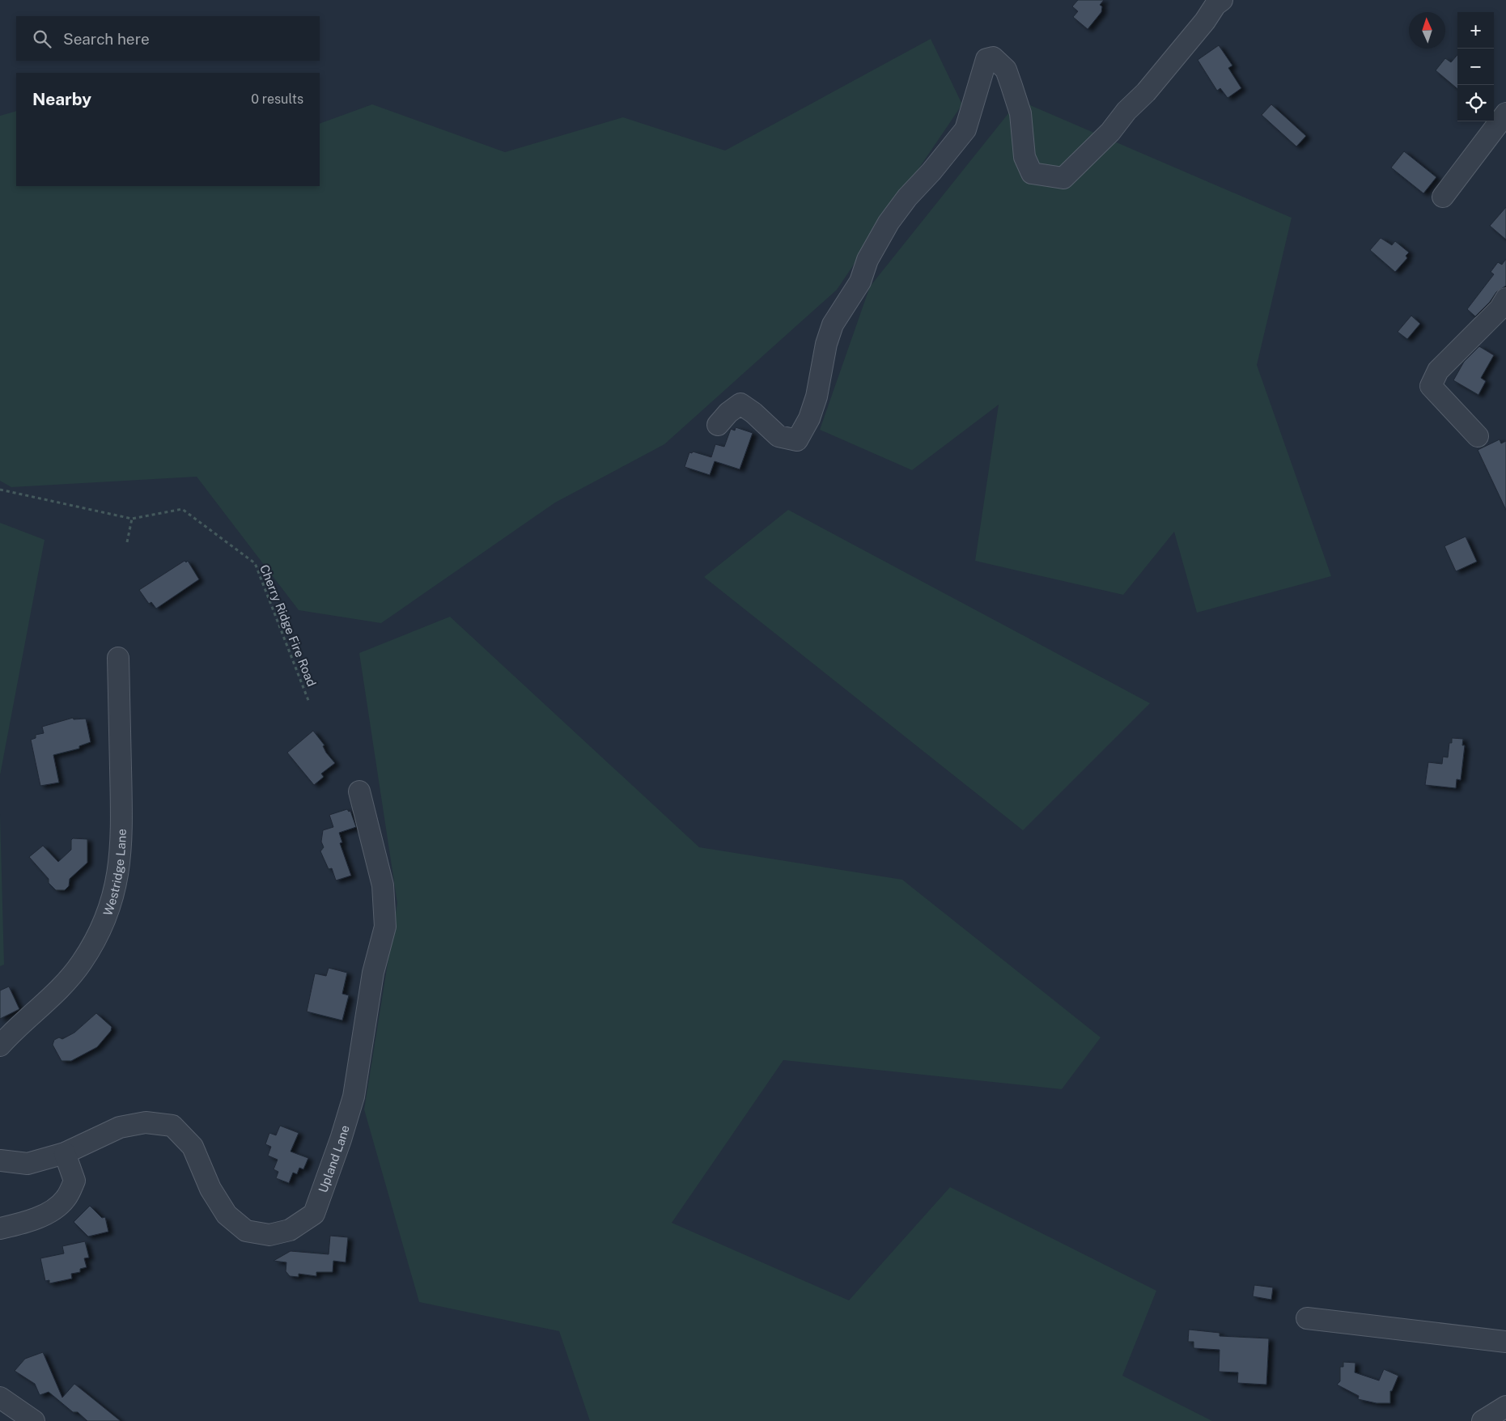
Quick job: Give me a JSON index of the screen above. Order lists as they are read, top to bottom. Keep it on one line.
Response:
{"streets":{"street":["Westridge Lane","Upland Lane"],"path":["Cherry Ridge Fire Road"]},"north":"top","page":{"map_buttons":["+","−"],"search":"Search here","heading":["Nearby","0 results"]}}
